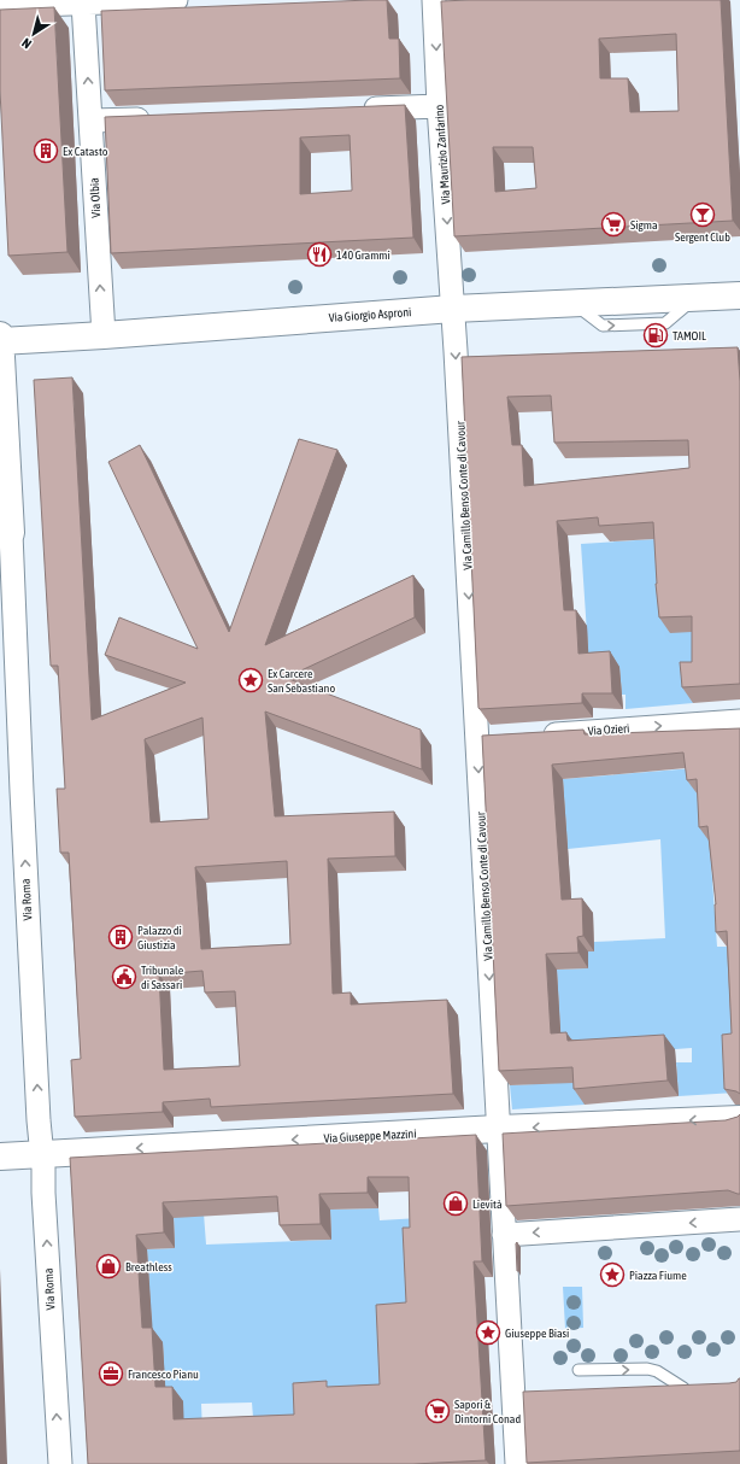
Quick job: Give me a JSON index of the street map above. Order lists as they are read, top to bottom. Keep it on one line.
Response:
{"streets":{"street":["Via Maurizio Zanfarino","Via Olbia","Via Giorgio Asproni","Via Camillo Benso Conte di Cavour","Via Ozieri","Via Roma","Via Giuseppe Mazzini"]},"crossings":[["Via Maurizio Zanfarino","Via Giorgio Asproni"],["Via Maurizio Zanfarino","Via Camillo Benso Conte di Cavour"],["Via Olbia","Via Giorgio Asproni"],["Via Giorgio Asproni","Via Camillo Benso Conte di Cavour"],["Via Giorgio Asproni","Via Roma"],["Via Camillo Benso Conte di Cavour","Via Giuseppe Mazzini"],["Via Roma","Via Giuseppe Mazzini"]],"one_way":["Via Maurizio Zanfarino","Via Olbia","Via Camillo Benso Conte di Cavour","Via Ozieri","Via Roma"],"places":{"building":["Ex Catasto","Palazzo di Giustizia"],"bar":["Sergent Club"],"supermarket":["Sigma","Sapori & Dintorni Conad"],"restaurant":["140 Grammi"],"fuel station":["TAMOIL"],"place":["Ex Carcere San Sebastiano","Piazza Fiume","Giuseppe Biasi"],"public building":["Tribunale di Sassari"],"shop":["Lievità","Breathless"],"office":["Francesco Pianu"]},"north":"bottom left"}
